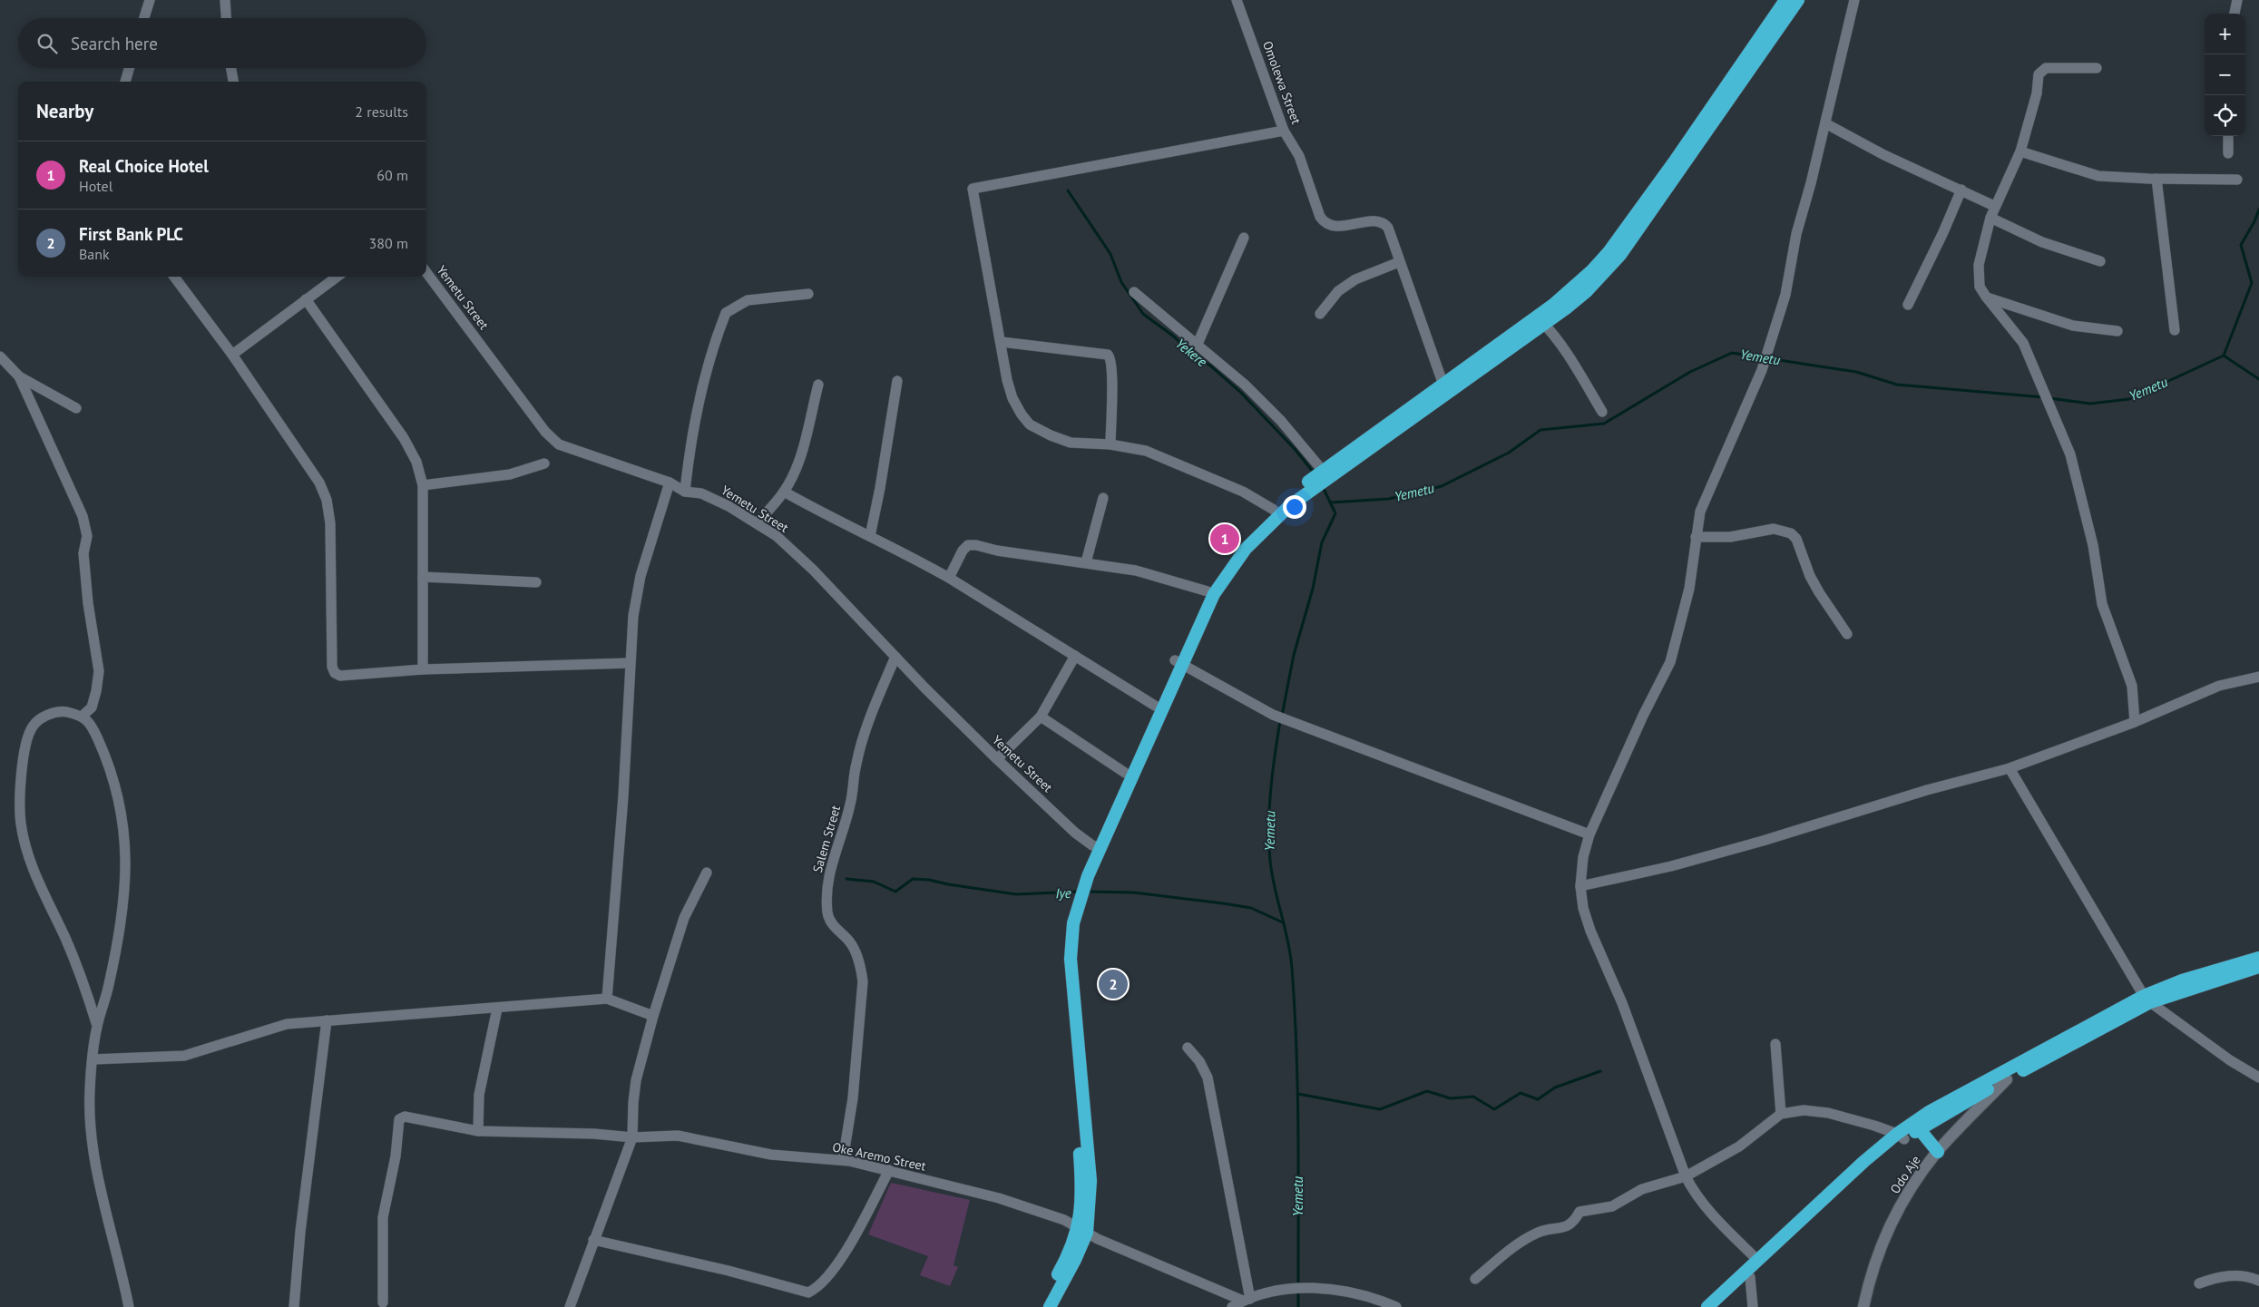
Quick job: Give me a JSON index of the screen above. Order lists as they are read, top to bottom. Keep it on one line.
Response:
{"streets":{"street":["Omolewa Street","Yemetu Street","Salem Street","Oke Aremo Street","Odo Aje"]},"crossings":[["Yemetu Street","Salem Street"],["Salem Street","Oke Aremo Street"]],"water":["Yekere","Yemetu","Iye"],"page":{"map_buttons":["+","−"],"search":"Search here","heading":["Nearby","2 results"],"list":[{"mark":"1","name":"Real Choice Hotel","note":"Hotel","value":"60 m"},{"mark":"2","name":"First Bank PLC","note":"Bank","value":"380 m"}],"pins":["1","2"]}}
